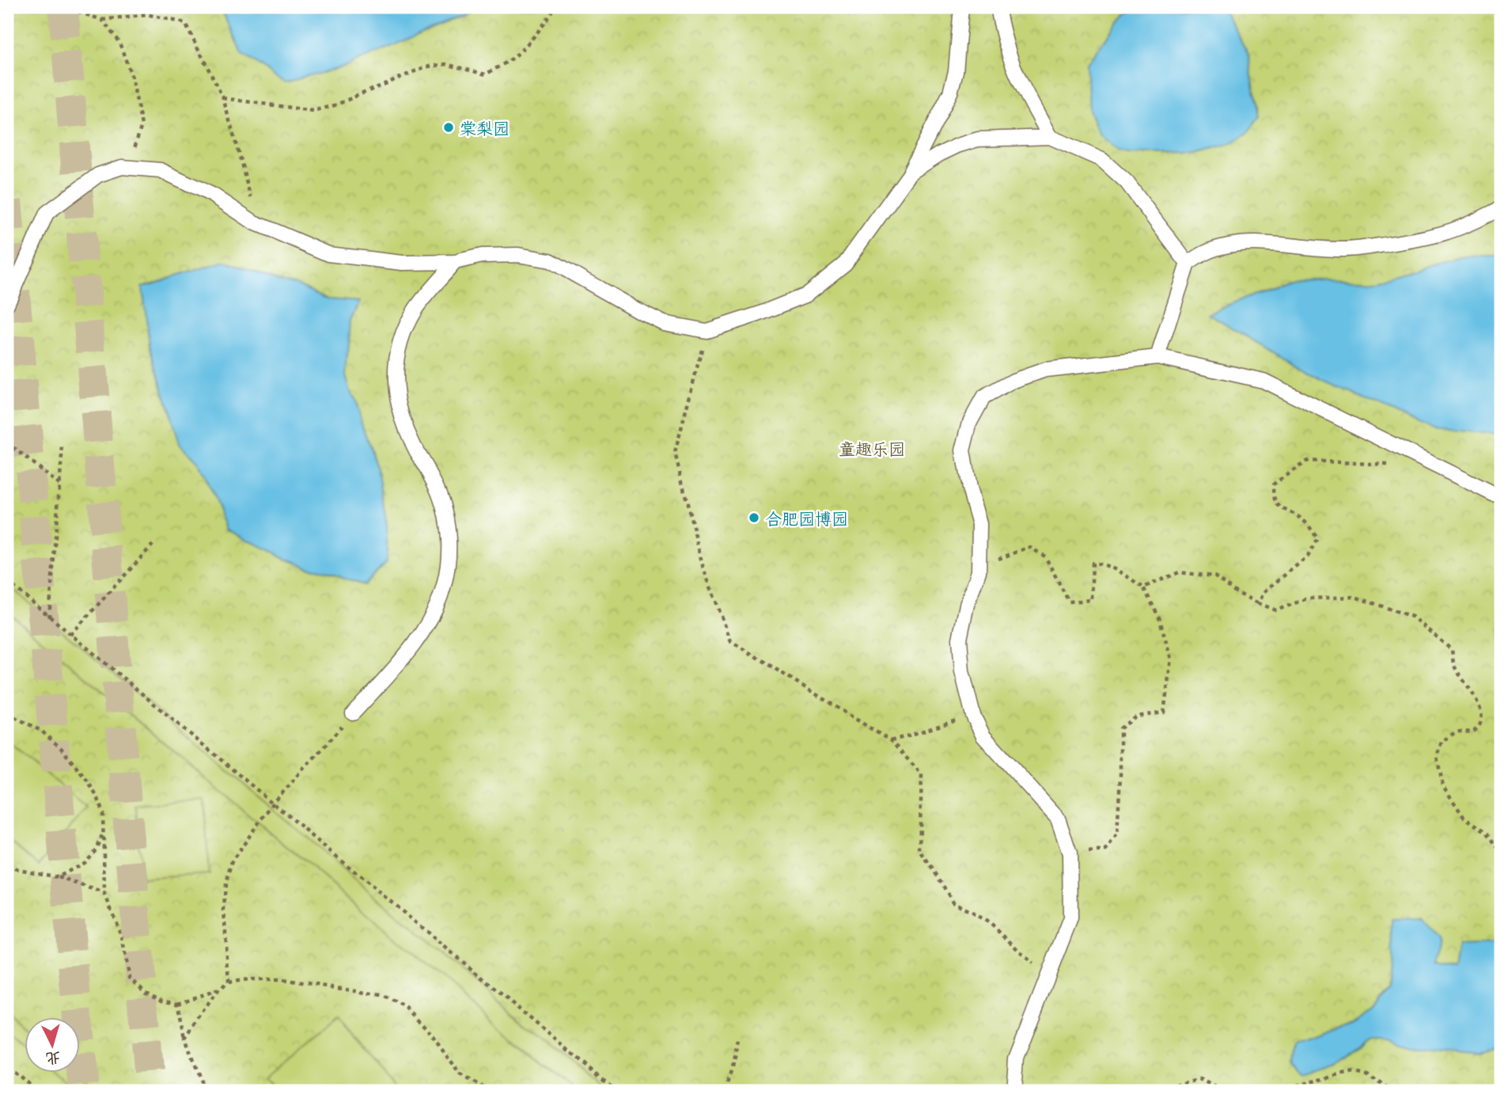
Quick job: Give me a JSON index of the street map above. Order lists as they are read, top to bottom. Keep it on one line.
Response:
{"parks":["童趣乐园"],"places":["棠梨园","合肥园博园"],"north":"bottom"}
